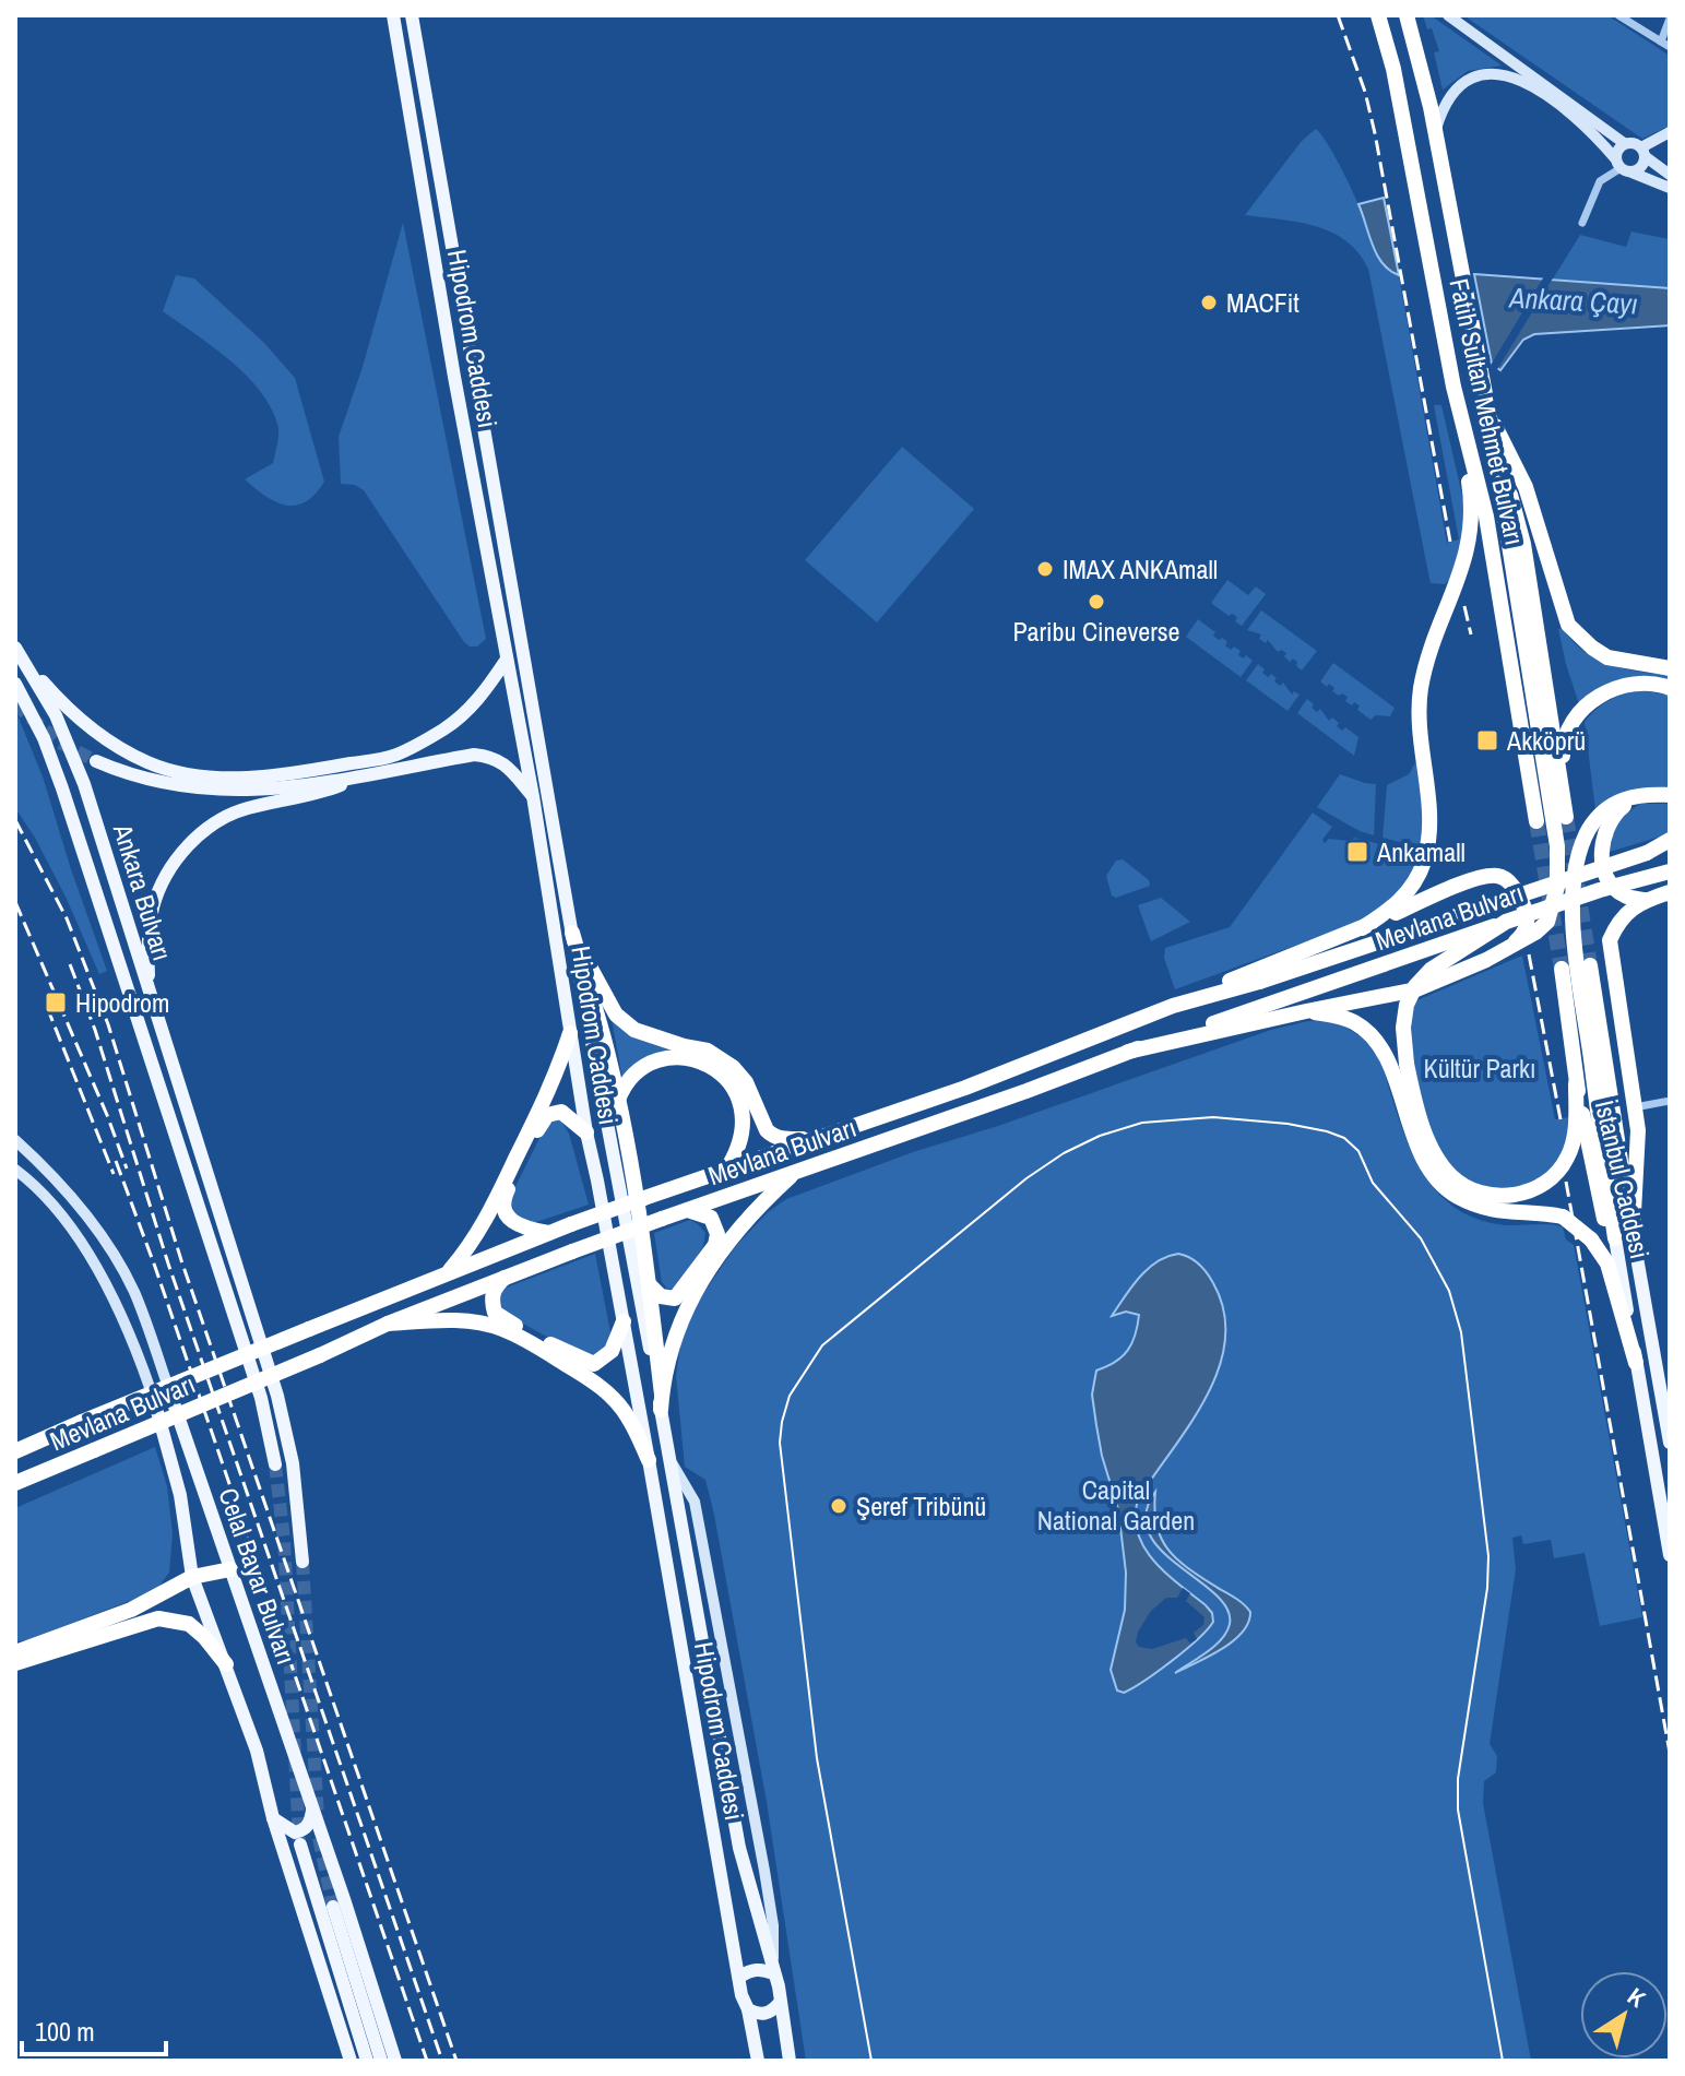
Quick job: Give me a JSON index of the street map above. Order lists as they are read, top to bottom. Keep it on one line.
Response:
{"streets":{"highway":["Fatih Sultan Mehmet Bulvarı","Mevlana Bulvarı","İstanbul Caddesi"],"main road":["Hipodrom Caddesi","Ankara Bulvarı","Celal Bayar Bulvarı"]},"water":["Ankara Çayı"],"parks":["Kültür Parkı","Capital National Garden"],"places":{"other":["MACFit","IMAX ANKAmall","Paribu Cineverse","Şeref Tribünü"],"transit":["Akköprü","Ankamall","Hipodrom"]},"scale_bar":"100 m","north":"top right"}
